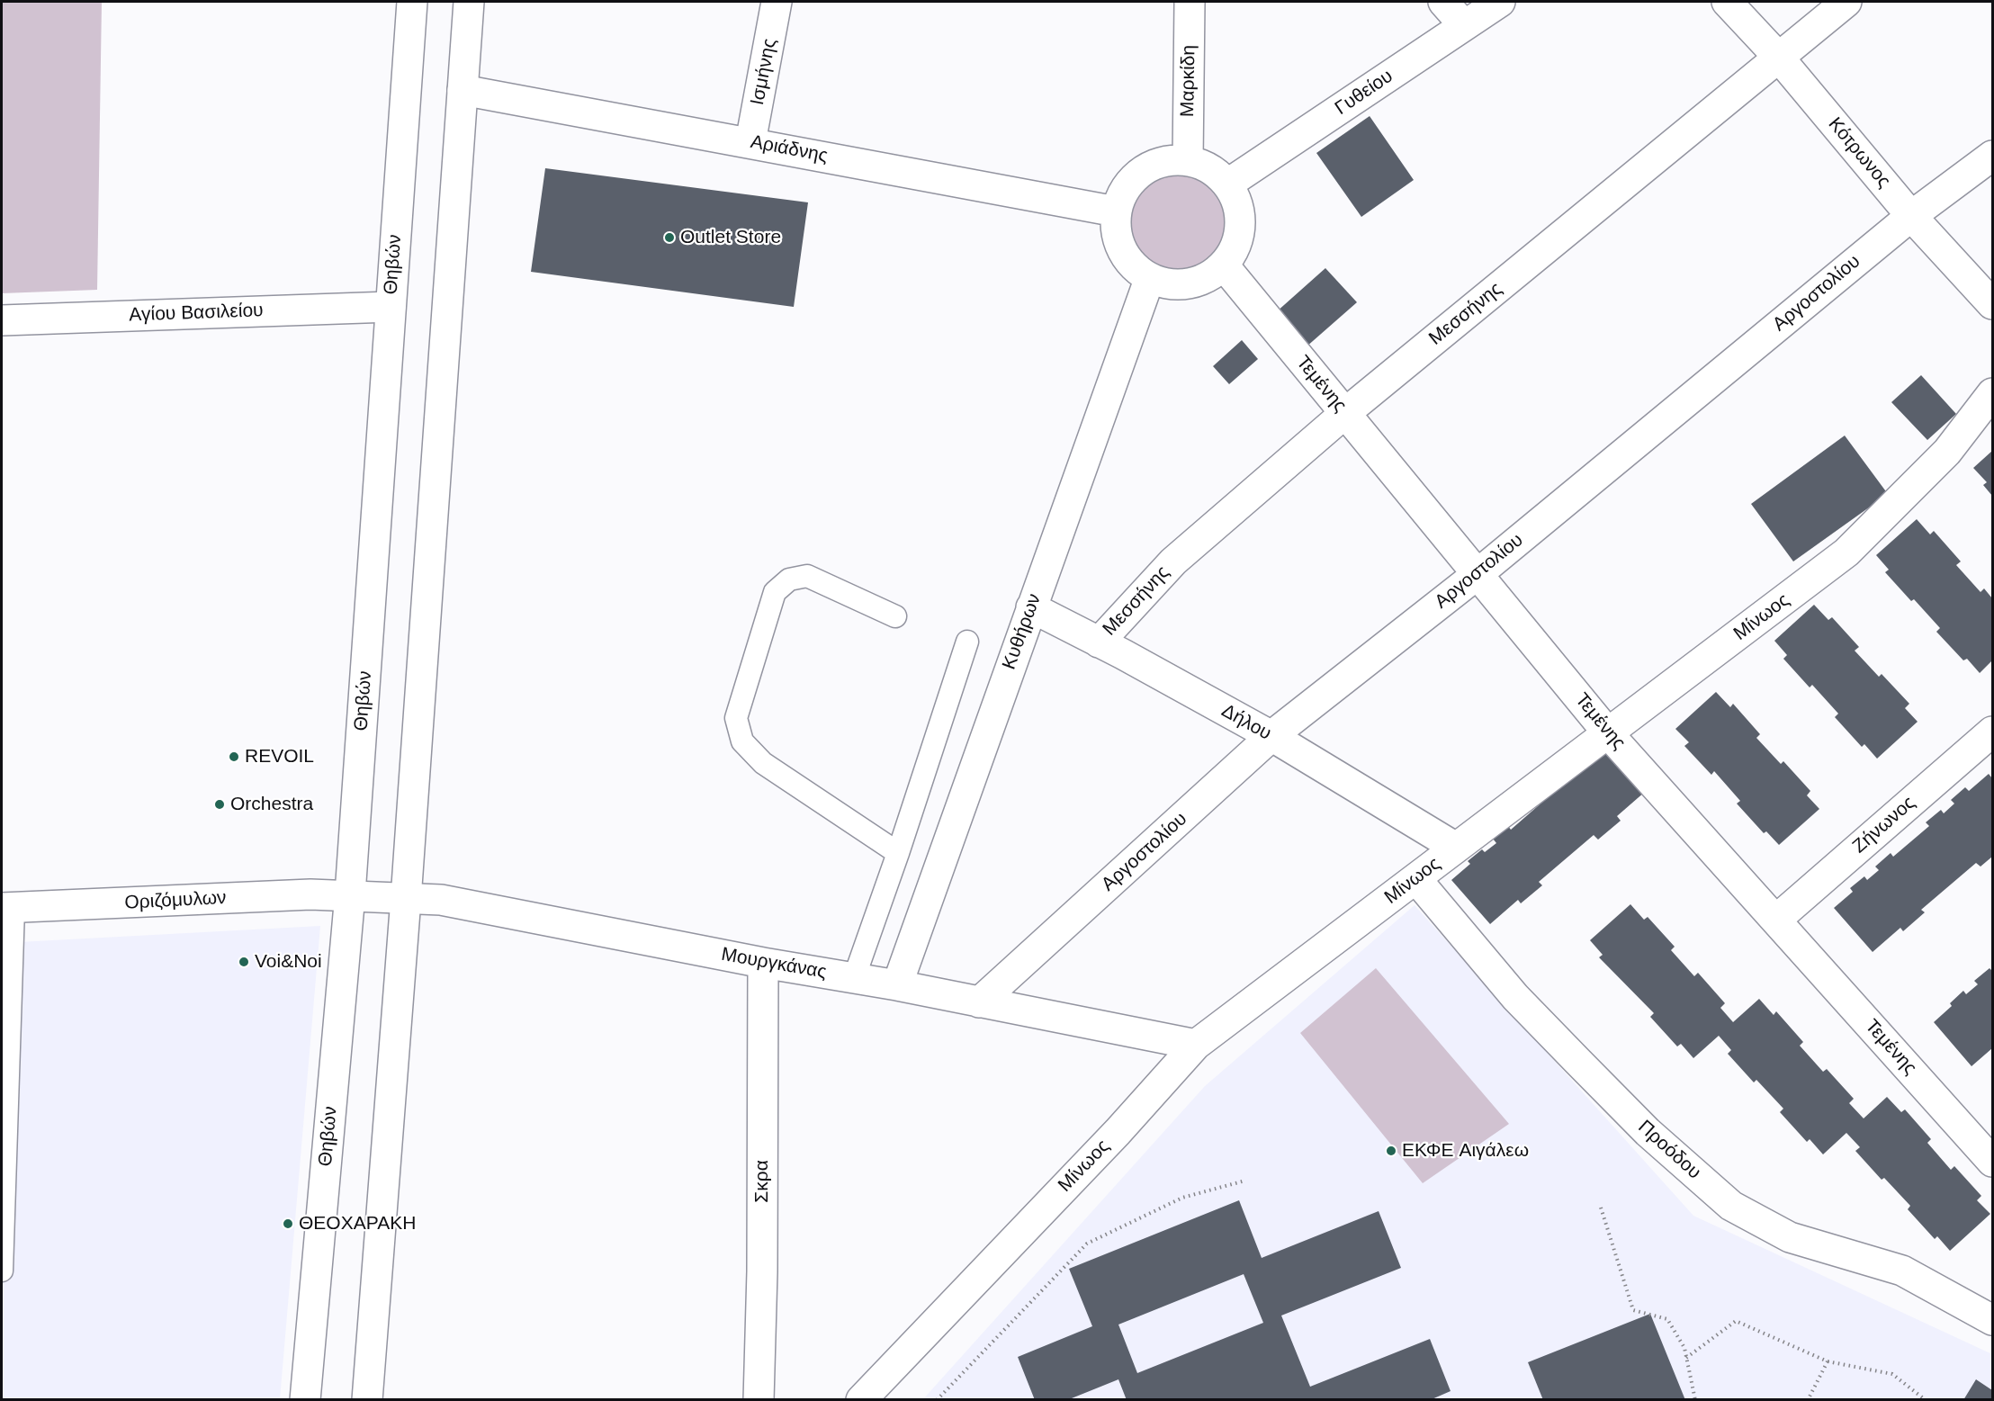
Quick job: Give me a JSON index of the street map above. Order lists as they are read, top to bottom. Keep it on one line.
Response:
{"streets":{"street":["Ισμήνης","Μαρκίδη","Γυθείου","Αριάδνης","Κότρωνος","Θηβών","Αργοστολίου","Αγίου Βασιλείου","Μεσσήνης","Τεμένης","Μίνωος","Κυθήρων","Δήλου","Ζήνωνος","Οριζόμυλων","Μουργκάνας","Προόδου","Σκρα"]},"crossings":[["Ισμήνης","Αριάδνης"],["Μαρκίδη","Γυθείου"],["Μαρκίδη","Αριάδνης"],["Μαρκίδη","Τεμένης"],["Μαρκίδη","Κυθήρων"],["Γυθείου","Αριάδνης"],["Γυθείου","Τεμένης"],["Γυθείου","Κυθήρων"],["Αριάδνης","Τεμένης"],["Αριάδνης","Κυθήρων"],["Κότρωνος","Αργοστολίου"],["Κότρωνος","Μεσσήνης"],["Θηβών","Αγίου Βασιλείου"],["Θηβών","Οριζόμυλων"],["Θηβών","Μουργκάνας"],["Αργοστολίου","Τεμένης"],["Αργοστολίου","Δήλου"],["Αργοστολίου","Μουργκάνας"],["Μεσσήνης","Τεμένης"],["Μεσσήνης","Δήλου"],["Τεμένης","Μίνωος"],["Τεμένης","Κυθήρων"],["Τεμένης","Ζήνωνος"],["Μίνωος","Δήλου"],["Μίνωος","Μουργκάνας"],["Μίνωος","Προόδου"],["Κυθήρων","Δήλου"],["Κυθήρων","Μουργκάνας"],["Οριζόμυλων","Μουργκάνας"],["Μουργκάνας","Σκρα"]],"places":["Outlet Store","REVOIL","Orchestra","Voi&Noi","ΕΚΦΕ Αιγάλεω","ΘΕΟΧΑΡΑΚΗ"]}
